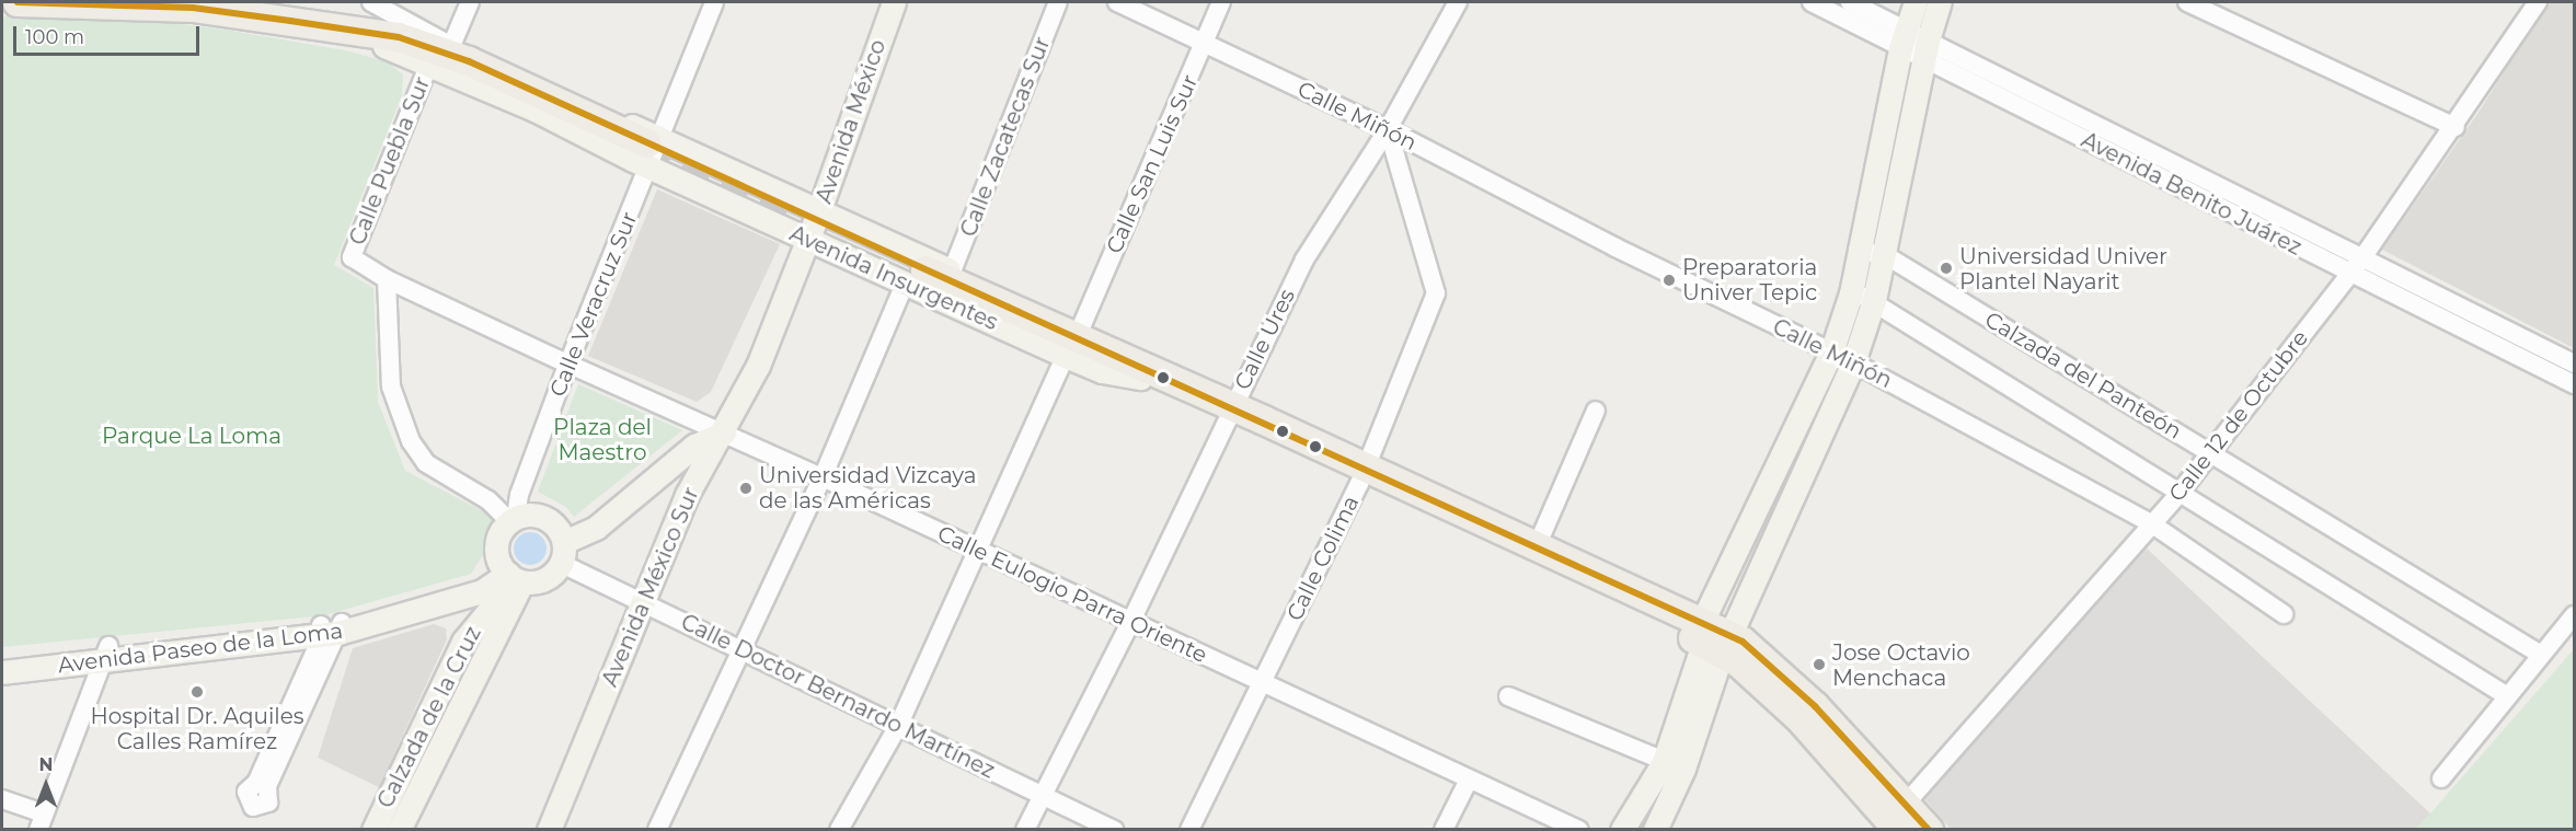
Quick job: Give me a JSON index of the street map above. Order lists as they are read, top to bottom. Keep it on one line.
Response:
{"streets":{"highway":["Avenida Insurgentes"],"main road":["Avenida México","Avenida México Sur","Avenida Paseo de la Loma","Calzada de la Cruz"],"street":["Calle Miñón","Calle Zacatecas Sur","Calle Puebla Sur","Calle San Luis Sur","Avenida Benito Juárez","Calle Veracruz Sur","Calle Ures","Calzada del Panteón","Calle 12 de Octubre","Calle Colima","Calle Eulogio Parra Oriente","Calle Doctor Bernardo Martínez"]},"crossings":[["Calle Miñón","Calle San Luis Sur"],["Calle Miñón","Calle Ures"],["Calle Miñón","Calle 12 de Octubre"],["Calle Miñón","Calle Colima"],["Avenida México","Avenida Insurgentes"],["Avenida México","Avenida México Sur"],["Calle Zacatecas Sur","Avenida Insurgentes"],["Calle Zacatecas Sur","Calle Eulogio Parra Oriente"],["Calle Zacatecas Sur","Calle Doctor Bernardo Martínez"],["Calle Puebla Sur","Calle Eulogio Parra Oriente"],["Calle San Luis Sur","Avenida Insurgentes"],["Avenida Benito Juárez","Calle 12 de Octubre"],["Avenida Insurgentes","Calle Veracruz Sur"],["Avenida Insurgentes","Calle Ures"],["Avenida Insurgentes","Calle 12 de Octubre"],["Avenida Insurgentes","Calle Colima"],["Avenida Insurgentes","Avenida México Sur"],["Calle Veracruz Sur","Calle Eulogio Parra Oriente"],["Calle Veracruz Sur","Avenida Paseo de la Loma"],["Calle Veracruz Sur","Calle Doctor Bernardo Martínez"],["Calle Veracruz Sur","Calzada de la Cruz"],["Calle Ures","Calle Colima"],["Calle Ures","Calle Eulogio Parra Oriente"],["Calle Ures","Calle Doctor Bernardo Martínez"],["Calzada del Panteón","Calle 12 de Octubre"],["Calle Colima","Calle Eulogio Parra Oriente"],["Avenida México Sur","Calle Eulogio Parra Oriente"],["Avenida México Sur","Calle Doctor Bernardo Martínez"],["Avenida Paseo de la Loma","Calle Doctor Bernardo Martínez"],["Avenida Paseo de la Loma","Calzada de la Cruz"],["Calle Doctor Bernardo Martínez","Calzada de la Cruz"]],"parks":["Plaza del Maestro","Parque La Loma"],"places":["Universidad Univer Plantel Nayarit","Preparatoria Univer Tepic","Universidad Vizcaya de las Américas","Jose Octavio Menchaca","Hospital Dr. Aquiles Calles Ramírez"],"scale_bar":"100 m","north":"top"}
